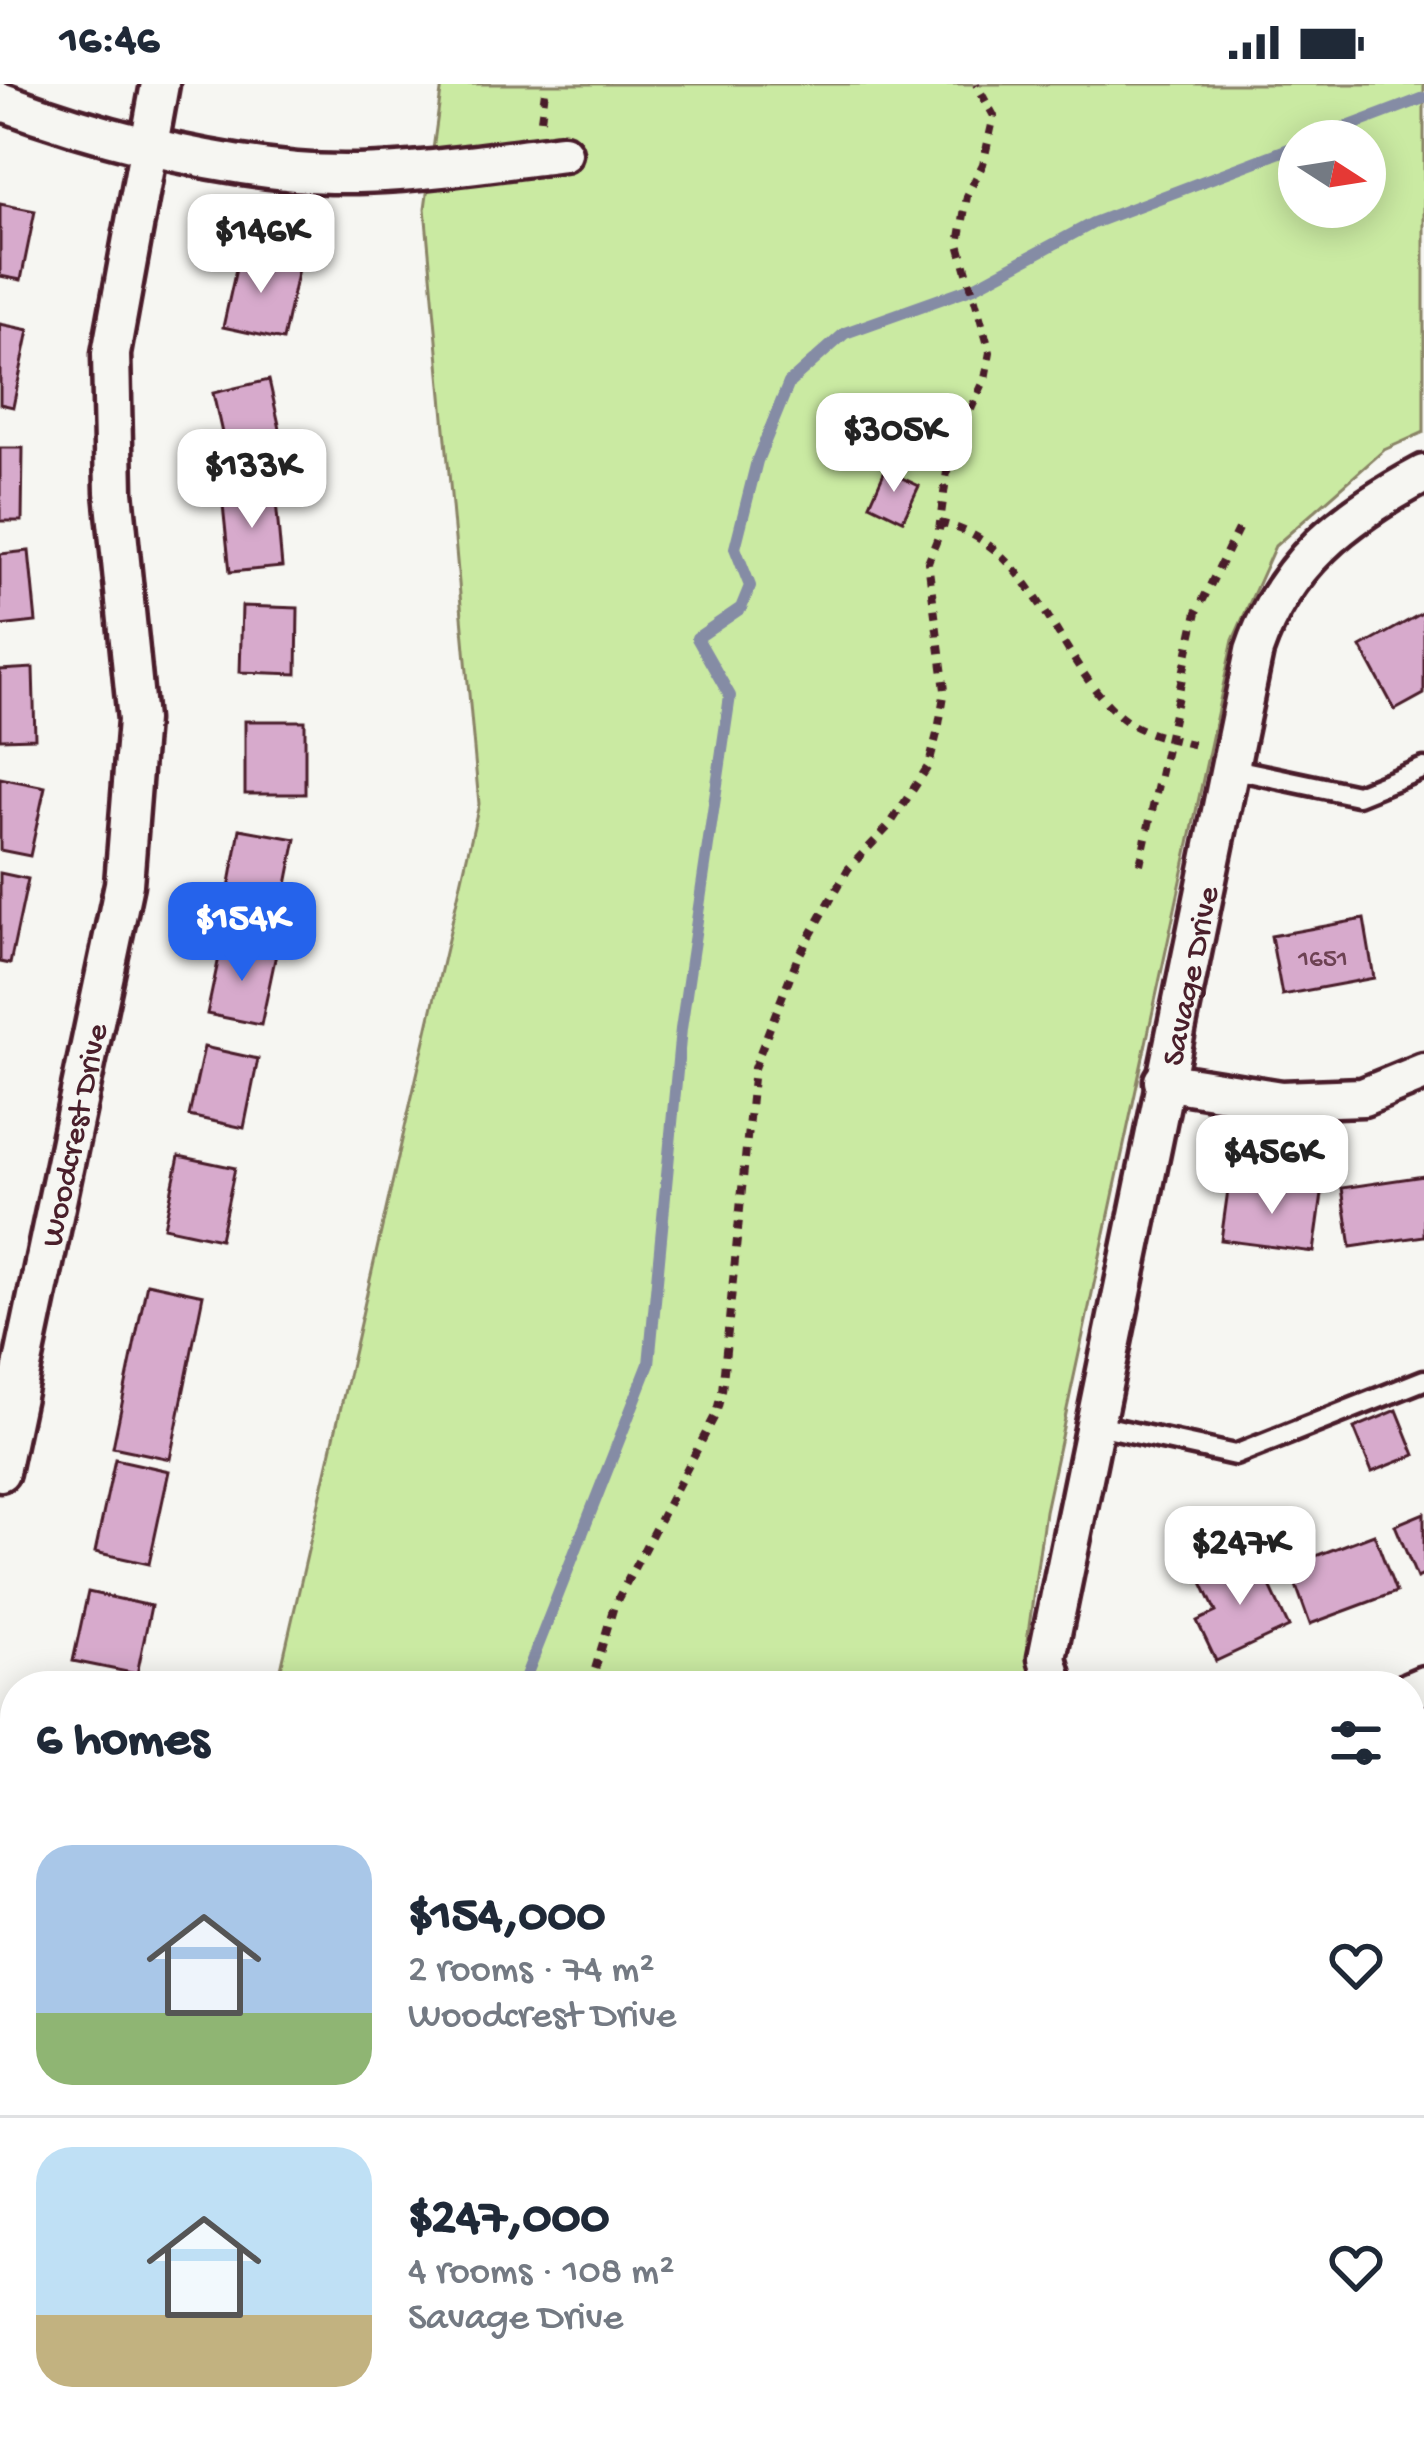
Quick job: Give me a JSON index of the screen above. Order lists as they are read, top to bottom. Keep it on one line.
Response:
{"streets":{"street":["Savage Drive","Woodcrest Drive"]},"house_numbers":["1651"],"north":"right","page":{"status":"16:46","price":["$146K","$305K","$133K","$154K","$456K","$247K"],"heading":"6 homes","list":[{"name":"$154,000","note":"2 rooms · 74 m² · Woodcrest Drive"},{"name":"$247,000","note":"4 rooms · 108 m² · Savage Drive"}]}}
